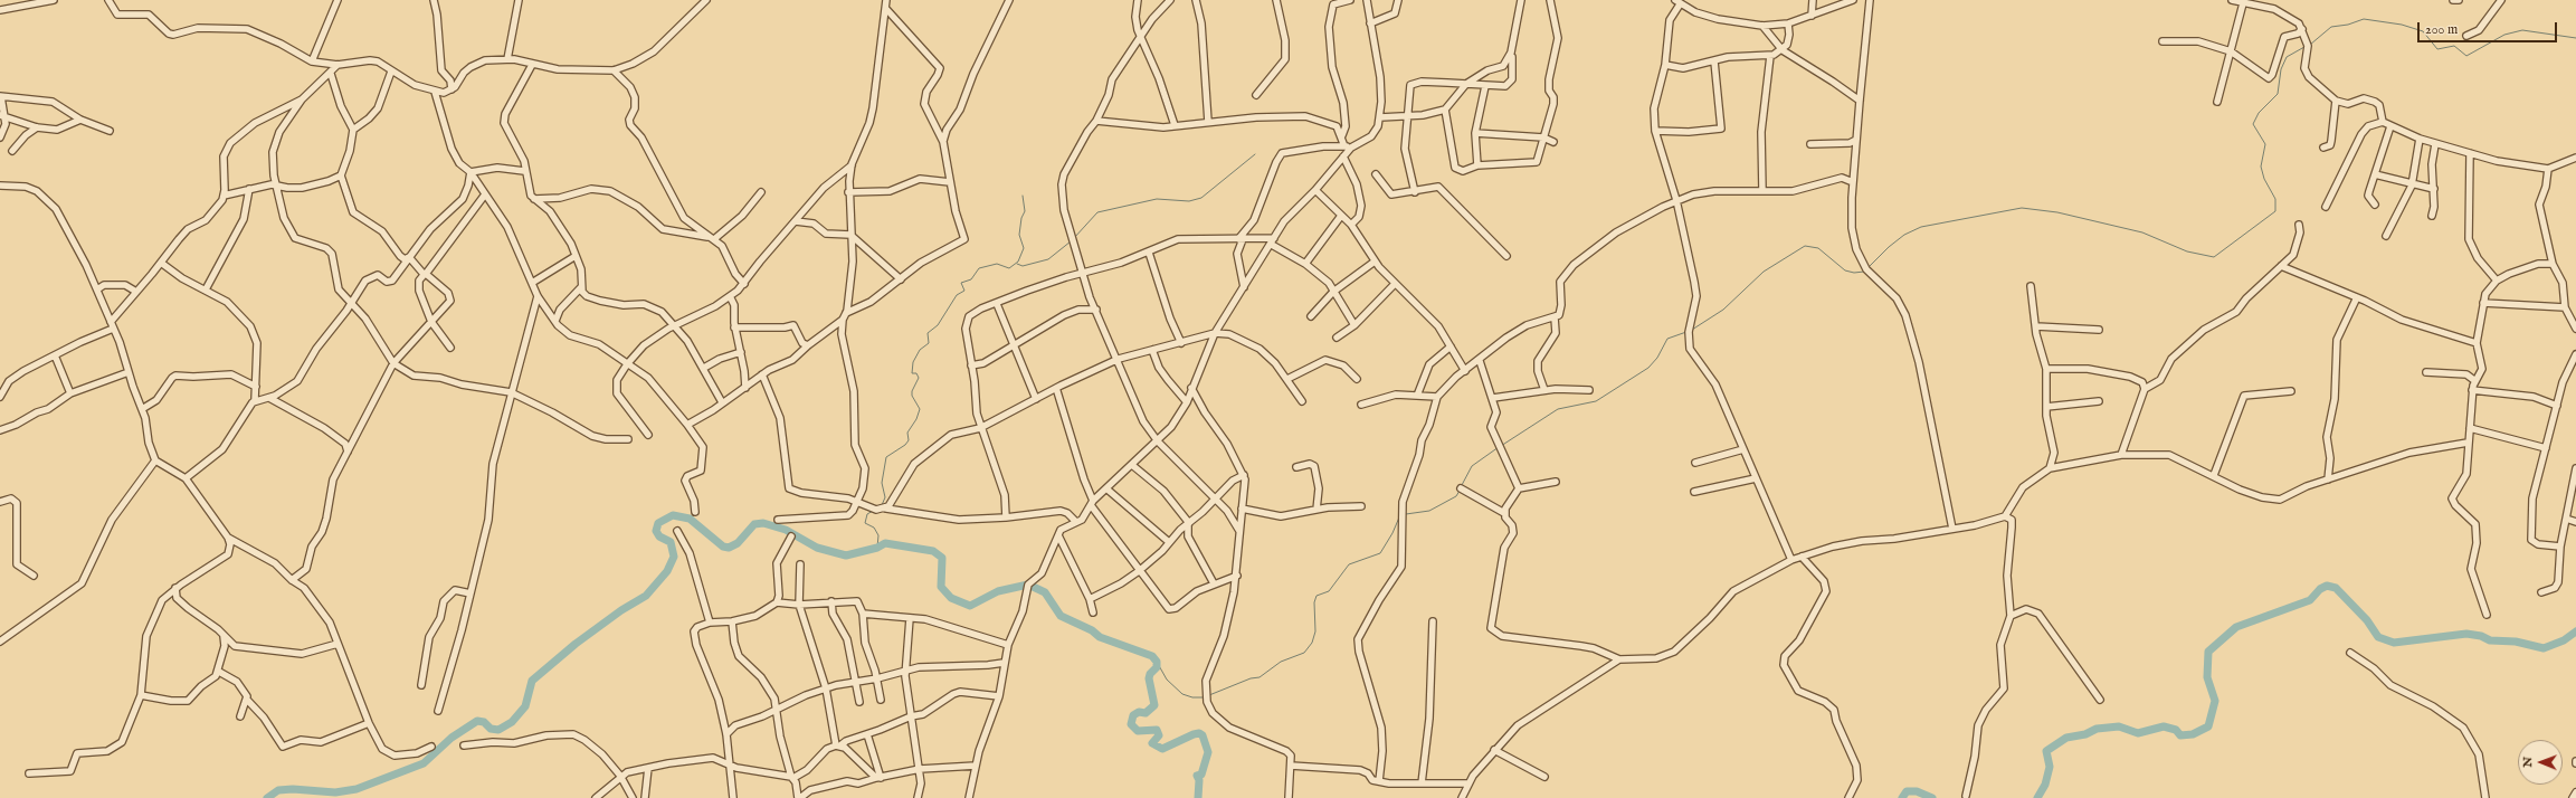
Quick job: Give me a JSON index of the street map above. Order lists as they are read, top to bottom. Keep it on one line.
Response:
{"scale_bar":"200 m","north":"left"}
